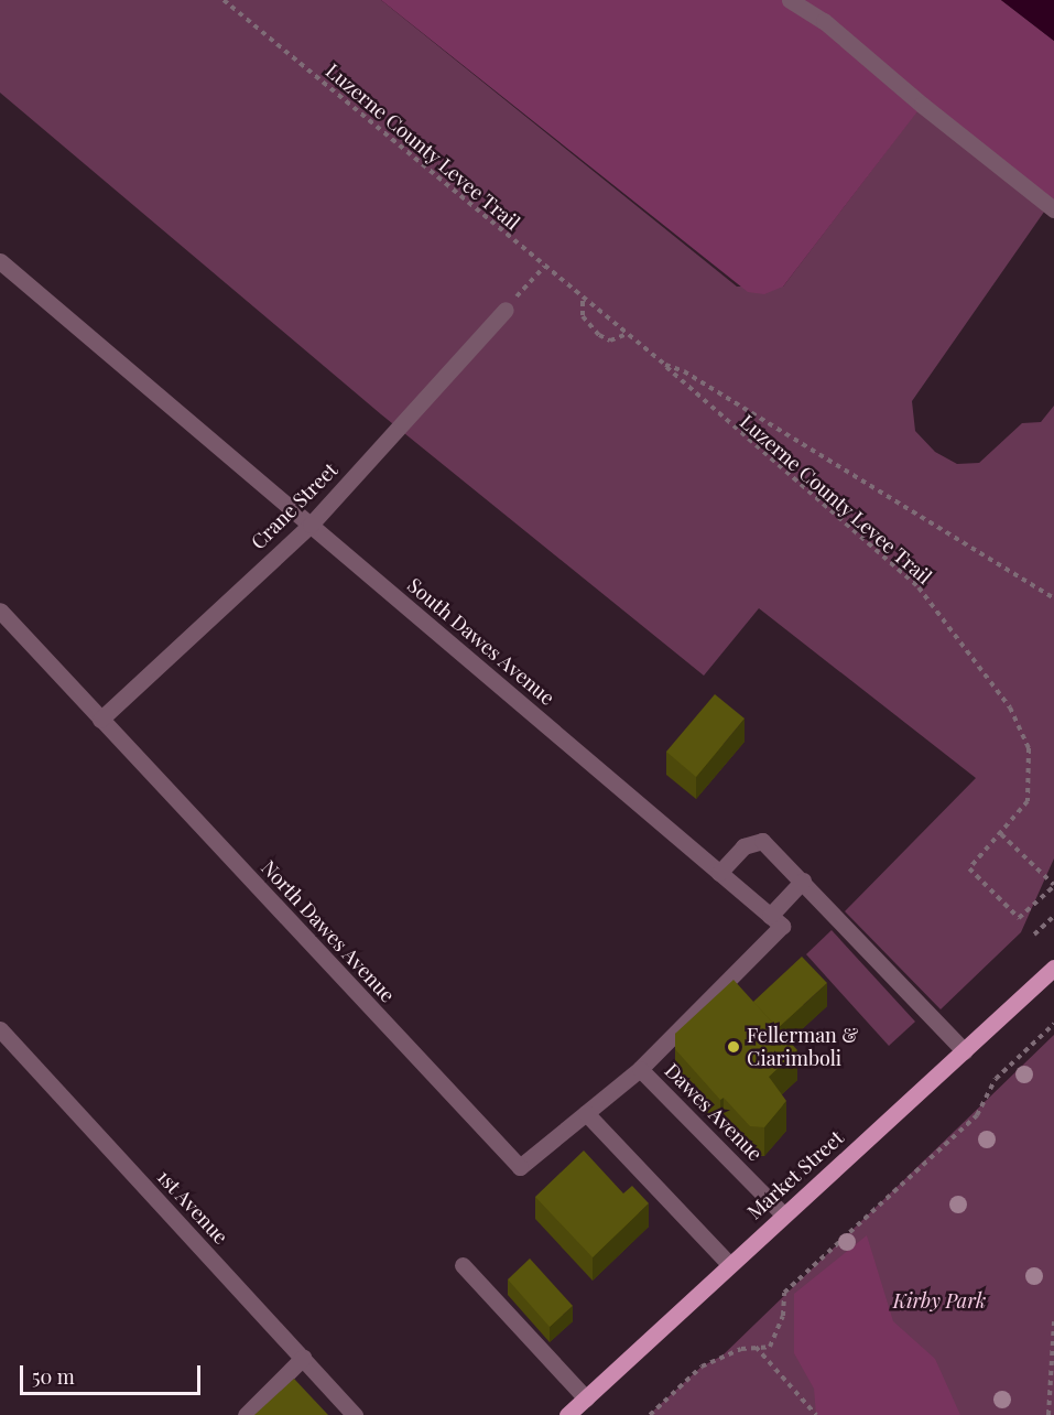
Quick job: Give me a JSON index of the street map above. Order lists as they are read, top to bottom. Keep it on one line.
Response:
{"streets":{"main road":["Market Street"],"street":["Crane Street","South Dawes Avenue","North Dawes Avenue","Dawes Avenue","1st Avenue"],"path":["Luzerne County Levee Trail"]},"crossings":[["Crane Street","South Dawes Avenue"],["Crane Street","North Dawes Avenue"],["North Dawes Avenue","Dawes Avenue"],["Dawes Avenue","Market Street"]],"parks":["Kirby Park"],"places":["Fellerman & Ciarimboli"],"scale_bar":"50 m"}
